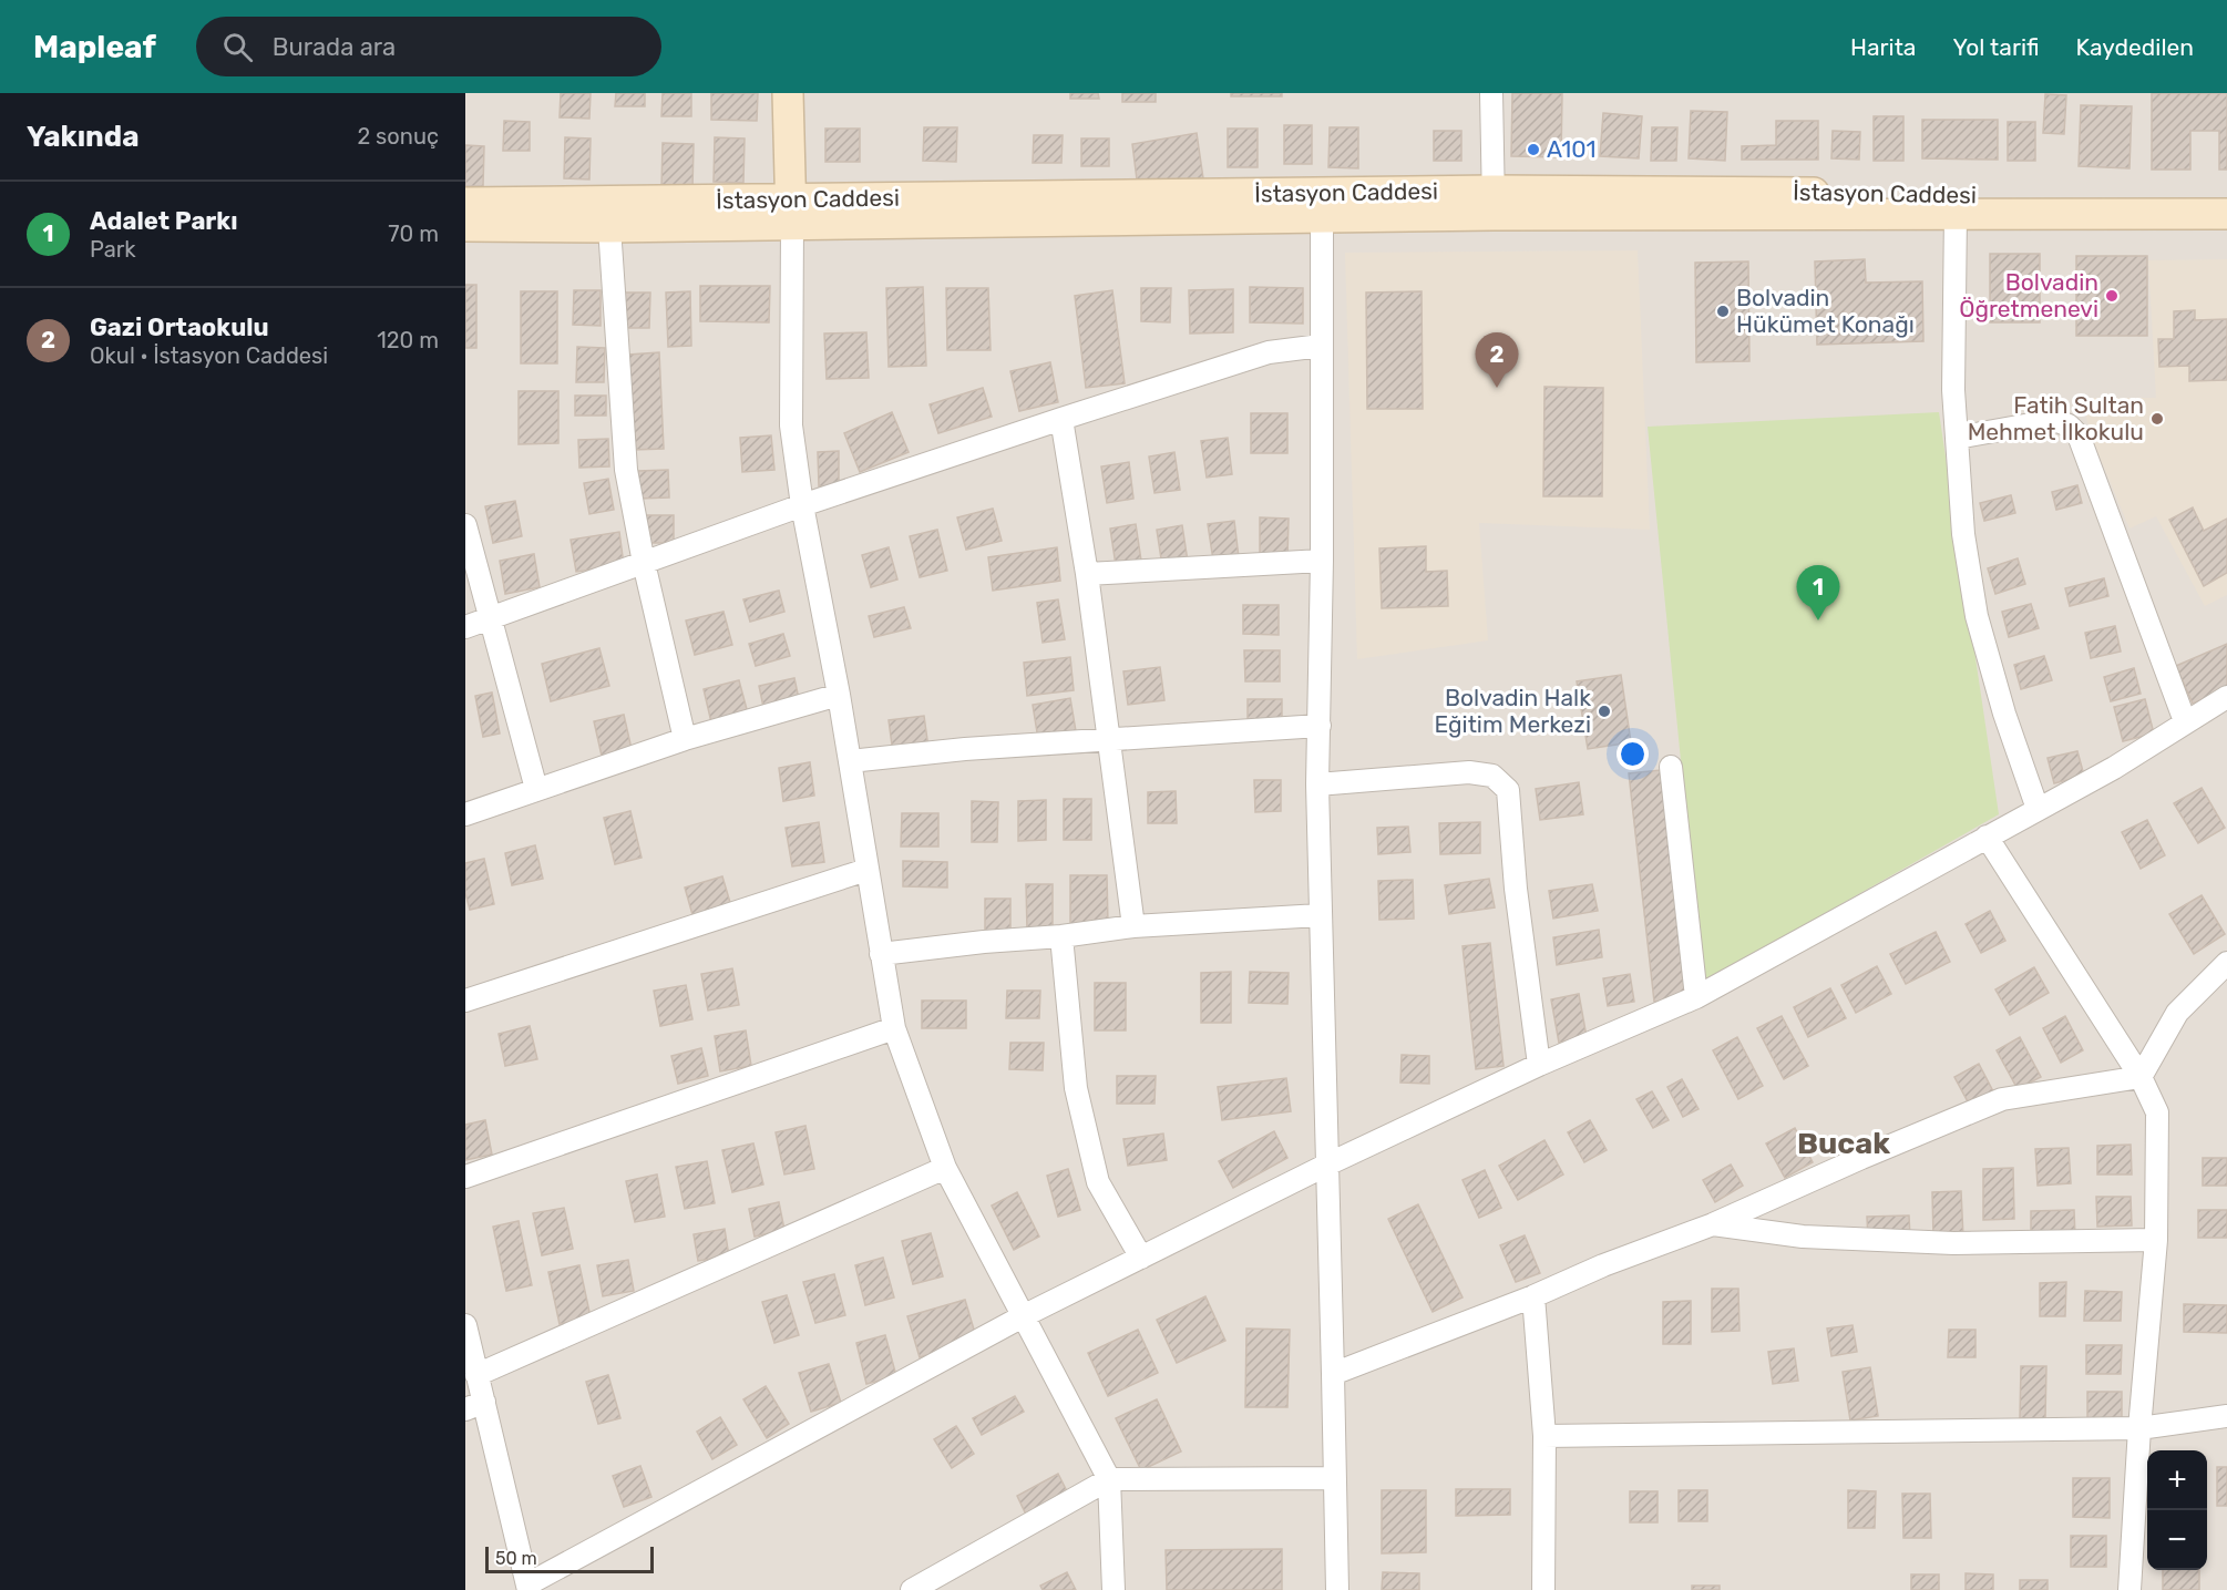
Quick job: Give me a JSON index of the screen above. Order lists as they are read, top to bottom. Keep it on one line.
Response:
{"streets":{"main road":["İstasyon Caddesi"]},"districts":["Bucak"],"places":["A101","Bolvadin Öğretmenevi","Bolvadin Hükümet Konağı","Fatih Sultan Mehmet İlkokulu","Bolvadin Halk Eğitim Merkezi"],"scale_bar":"50 m","page":{"header":"Mapleaf","search":"Burada ara","nav":["Harita","Yol tarifi","Kaydedilen"],"heading":["Yakında","2 sonuç"],"list":[{"mark":"1","name":"Adalet Parkı","note":"Park","value":"70 m"},{"mark":"2","name":"Gazi Ortaokulu","note":"Okul · İstasyon Caddesi","value":"120 m"}],"pins":["2","1"],"map_buttons":["+","−"],"scale":"50 m"}}
